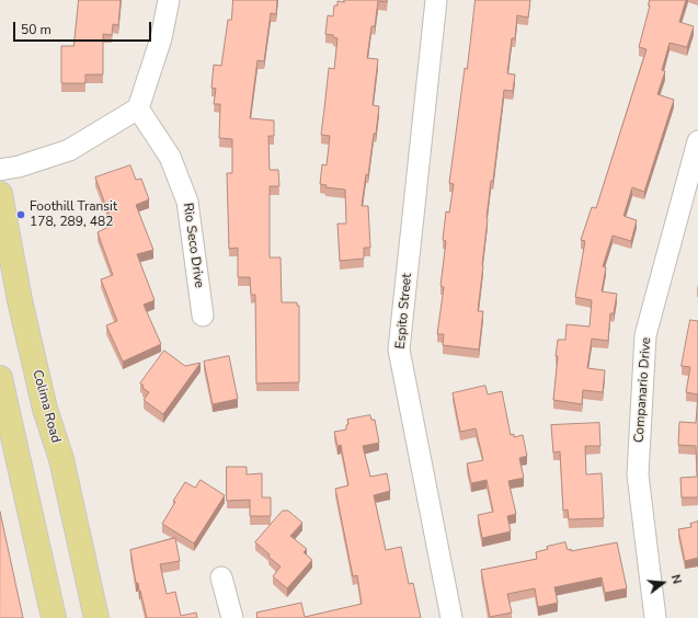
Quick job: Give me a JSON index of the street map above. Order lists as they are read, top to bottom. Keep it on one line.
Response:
{"streets":{"main road":["Colima Road"],"street":["Rio Seco Drive","Espito Street","Companario Drive"]},"places":["Foothill Transit 178, 289, 482"],"scale_bar":"50 m","north":"right"}
